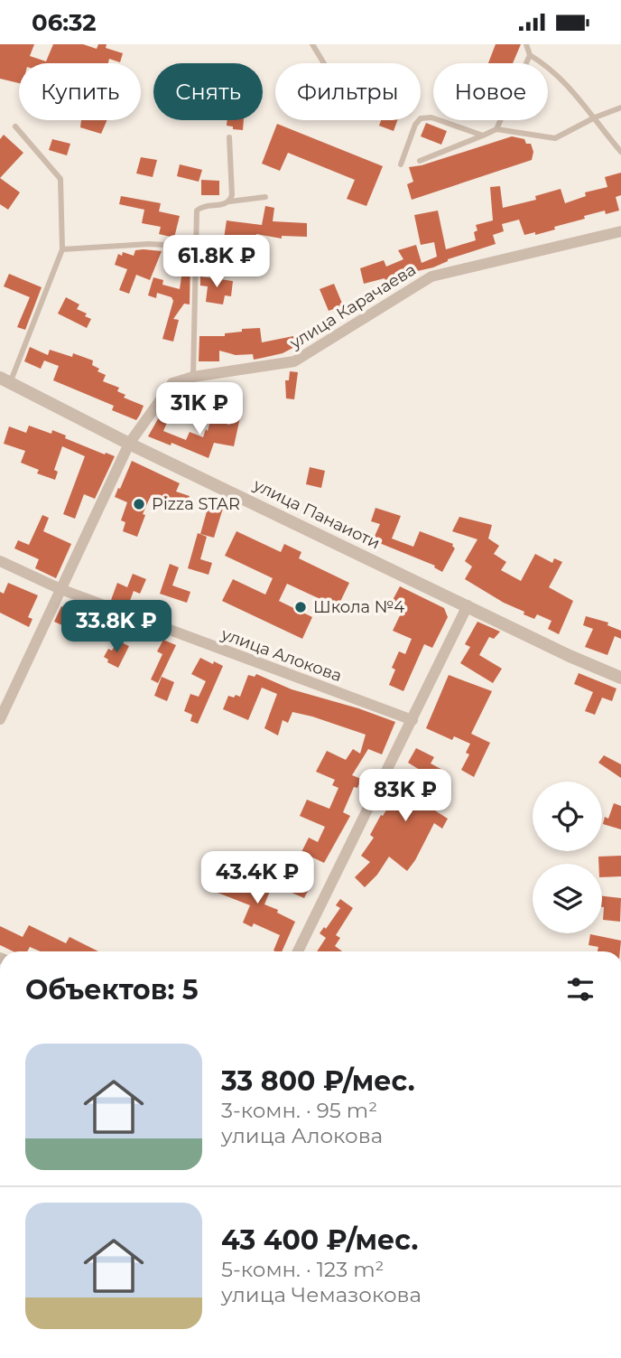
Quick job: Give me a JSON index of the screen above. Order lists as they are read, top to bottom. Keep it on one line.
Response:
{"streets":{"street":["улица Карачаева","улица Панаиоти","улица Алокова"]},"crossings":[["улица Карачаева","улица Панаиоти"],["улица Карачаева","улица Алокова"]],"places":["Pizza STAR","Школа №4"],"page":{"status":"06:32","chip":["Купить","Снять","Фильтры","Новое"],"price":["61.8K ₽","31K ₽","33.8K ₽","83K ₽","43.4K ₽"],"heading":"Объектов: 5","list":[{"name":"33 800 ₽/мес.","note":"3-комн. · 95 m² · улица Алокова"},{"name":"43 400 ₽/мес.","note":"5-комн. · 123 m² · улица Чемазокова"}]}}
